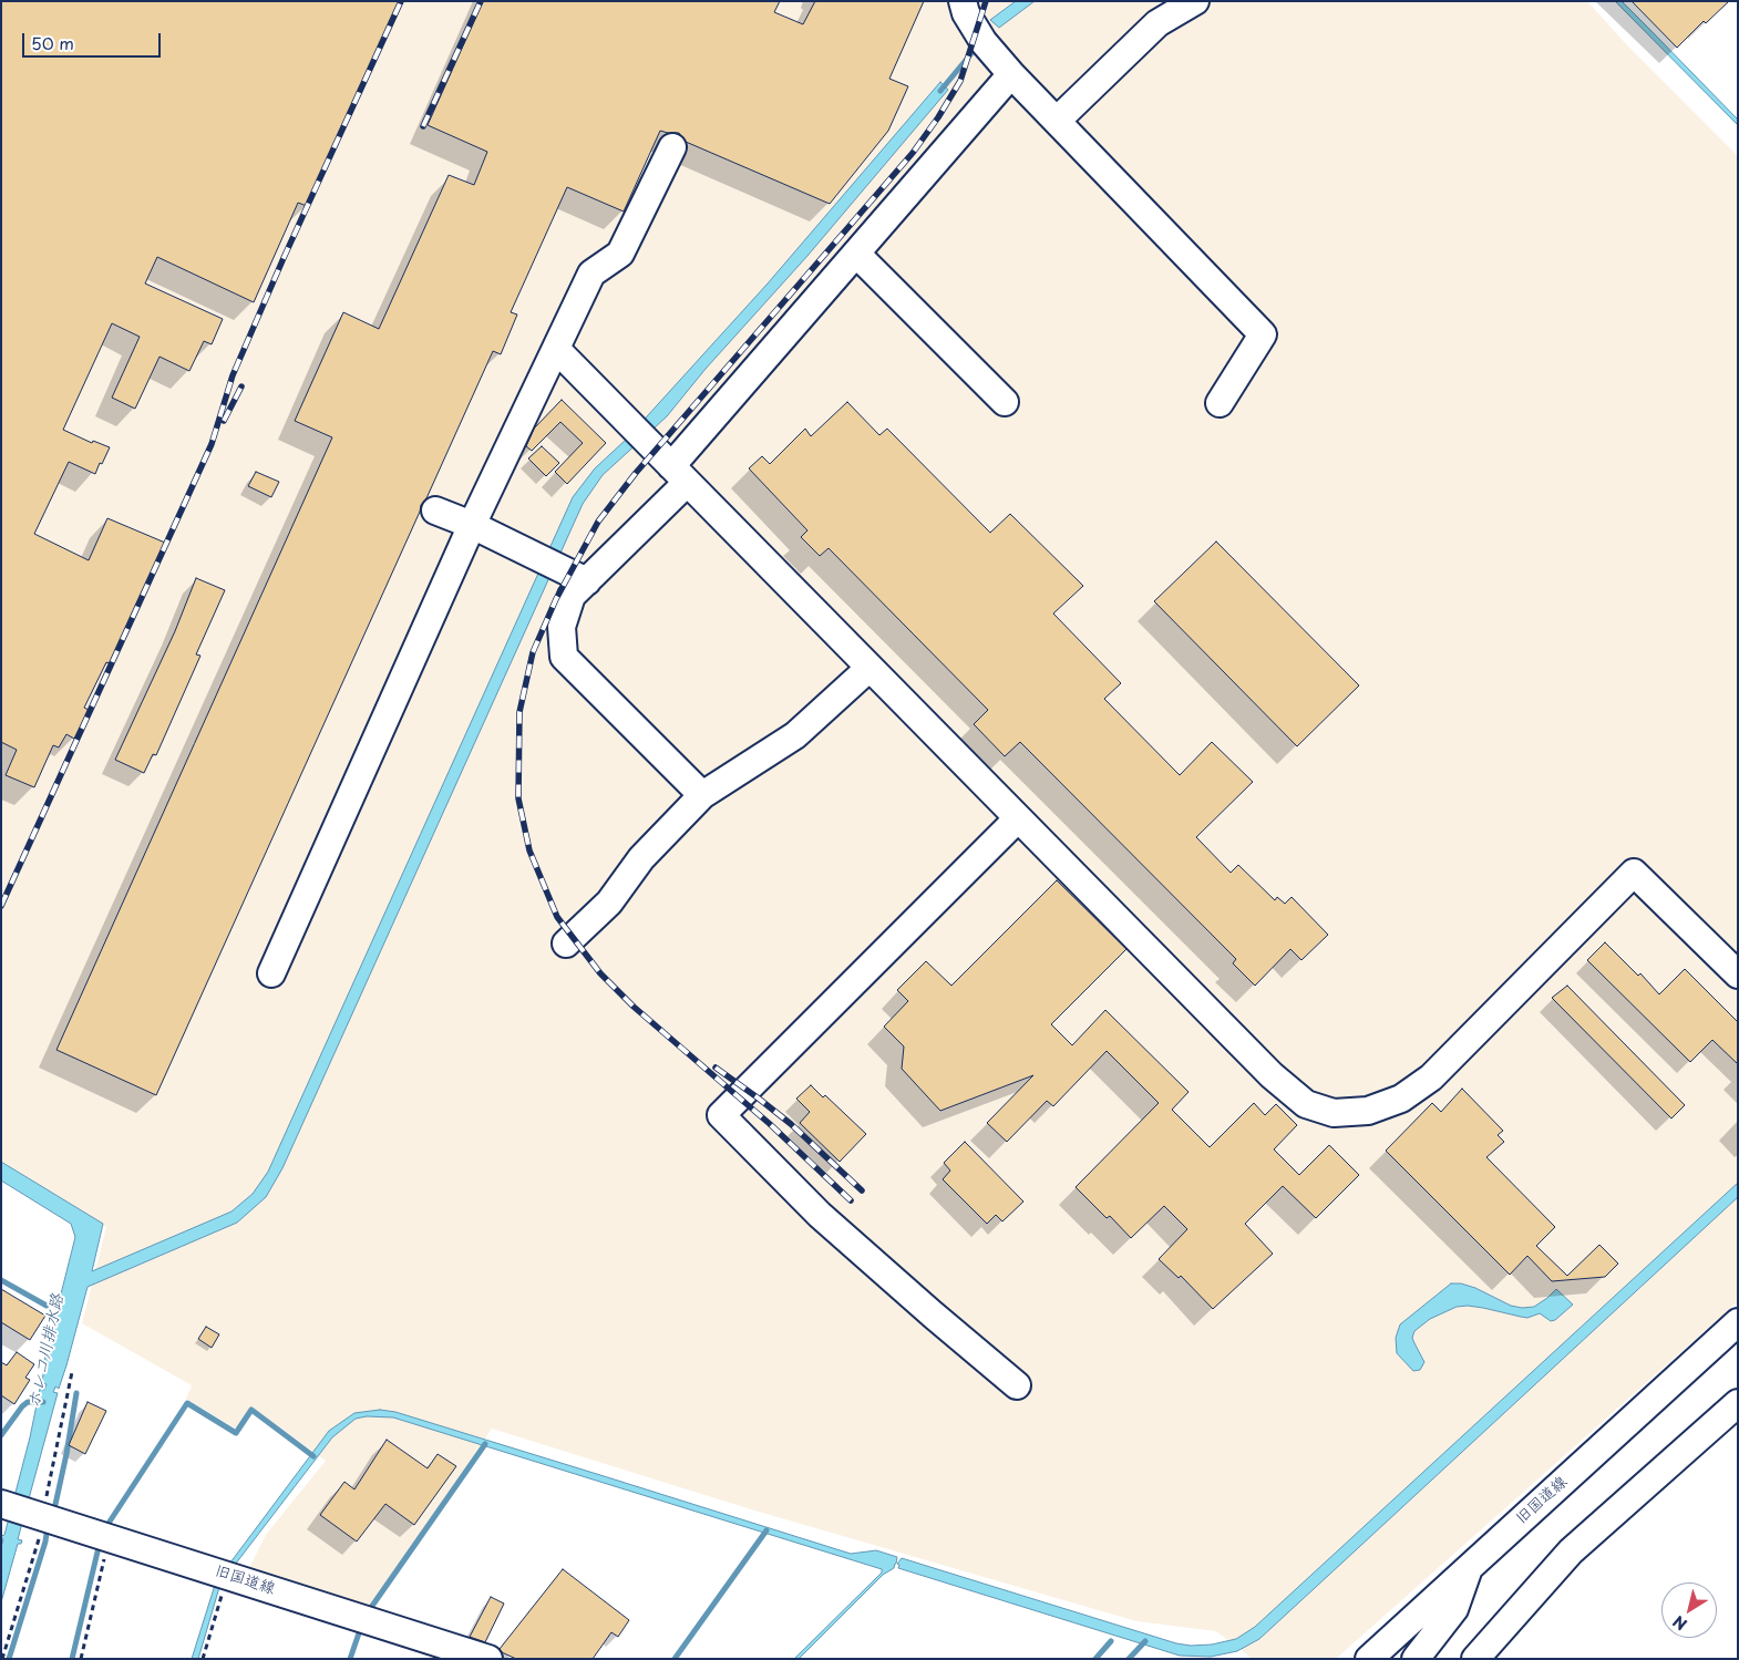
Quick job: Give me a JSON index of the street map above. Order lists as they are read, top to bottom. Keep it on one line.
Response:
{"streets":{"street":["旧国道線"]},"water":["ホレコ川排水路"],"scale_bar":"50 m","north":"bottom left"}
